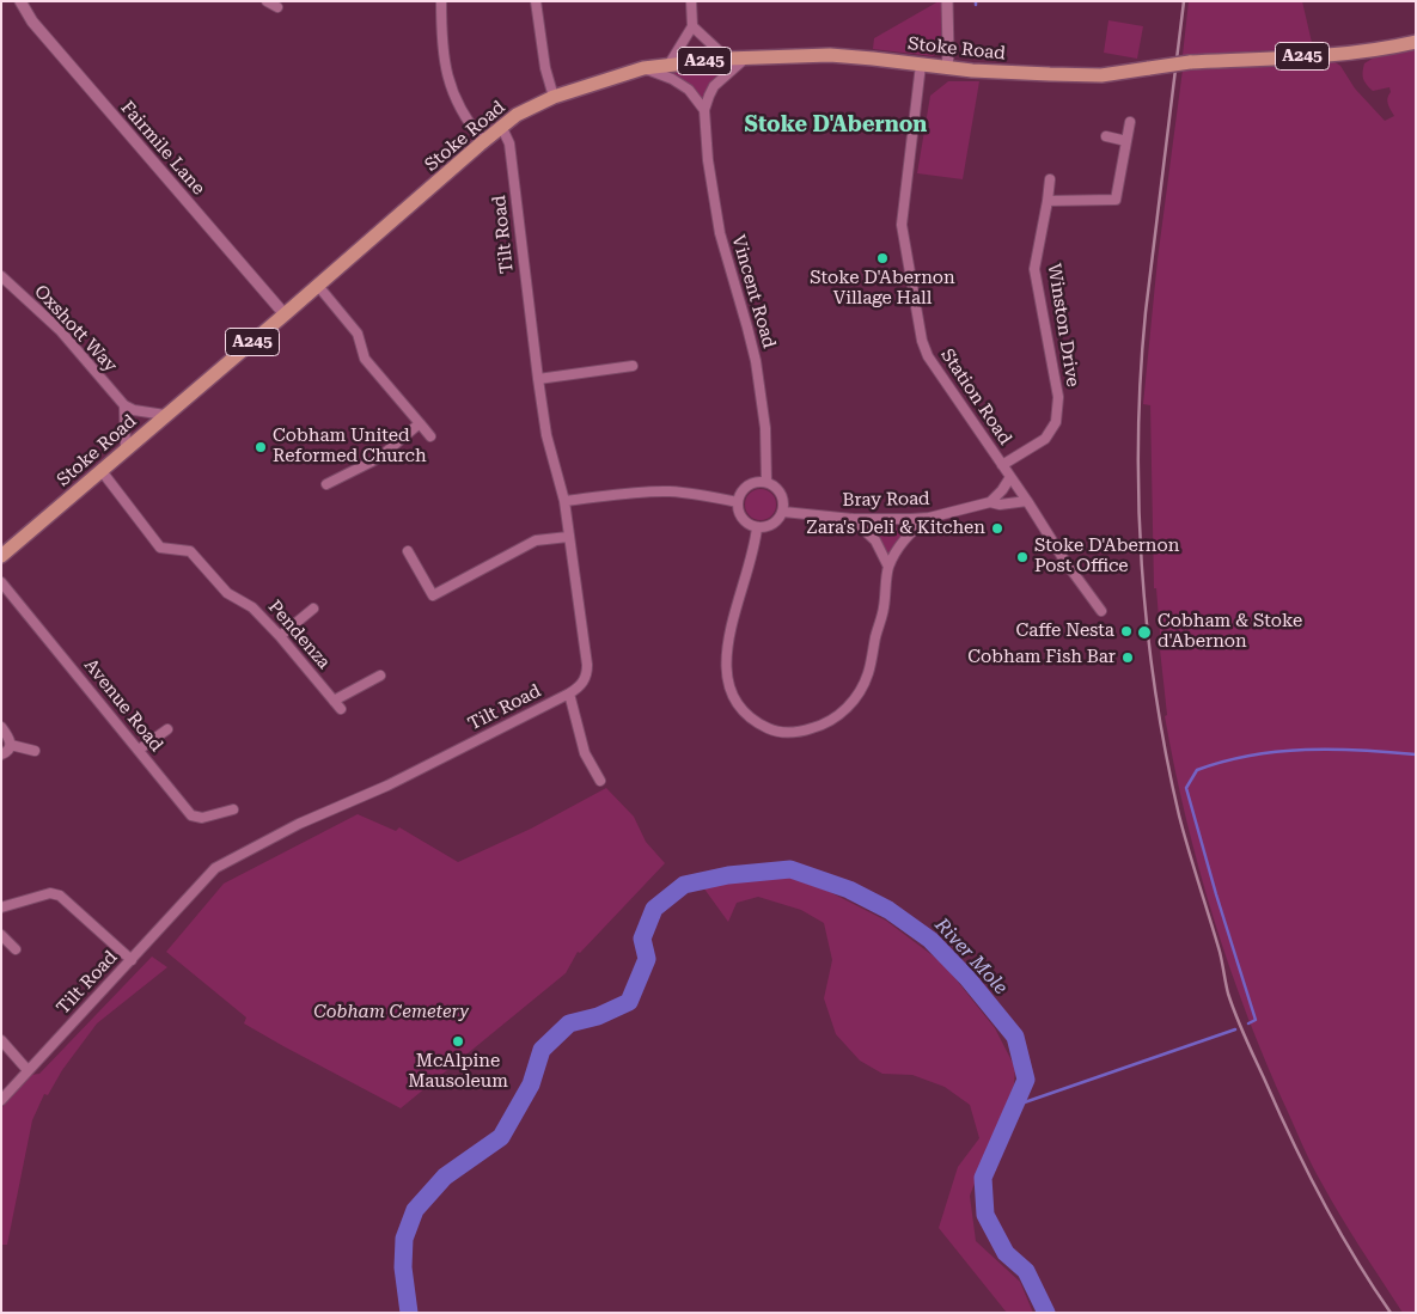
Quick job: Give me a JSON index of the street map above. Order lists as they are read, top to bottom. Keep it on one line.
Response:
{"streets":{"main road":["Stoke Road","A245"],"street":["Fairmile Lane","Tilt Road","Vincent Road","Winston Drive","Oxshott Way","Station Road","Bray Road","Pendenza","Avenue Road"]},"crossings":[["Stoke Road","Fairmile Lane"],["Stoke Road","Tilt Road"],["Stoke Road","Station Road"],["Stoke Road","Pendenza"],["Vincent Road","Bray Road"],["Winston Drive","Station Road"],["Station Road","Bray Road"]],"districts":["Stoke D'Abernon"],"water":["River Mole"],"parks":["Cobham Cemetery"],"places":["Stoke D'Abernon Village Hall","Cobham United Reformed Church","Zara's Deli & Kitchen","Stoke D'Abernon Post Office","Caffe Nesta","Cobham & Stoke d'Abernon","Cobham Fish Bar","McAlpine Mausoleum"]}
